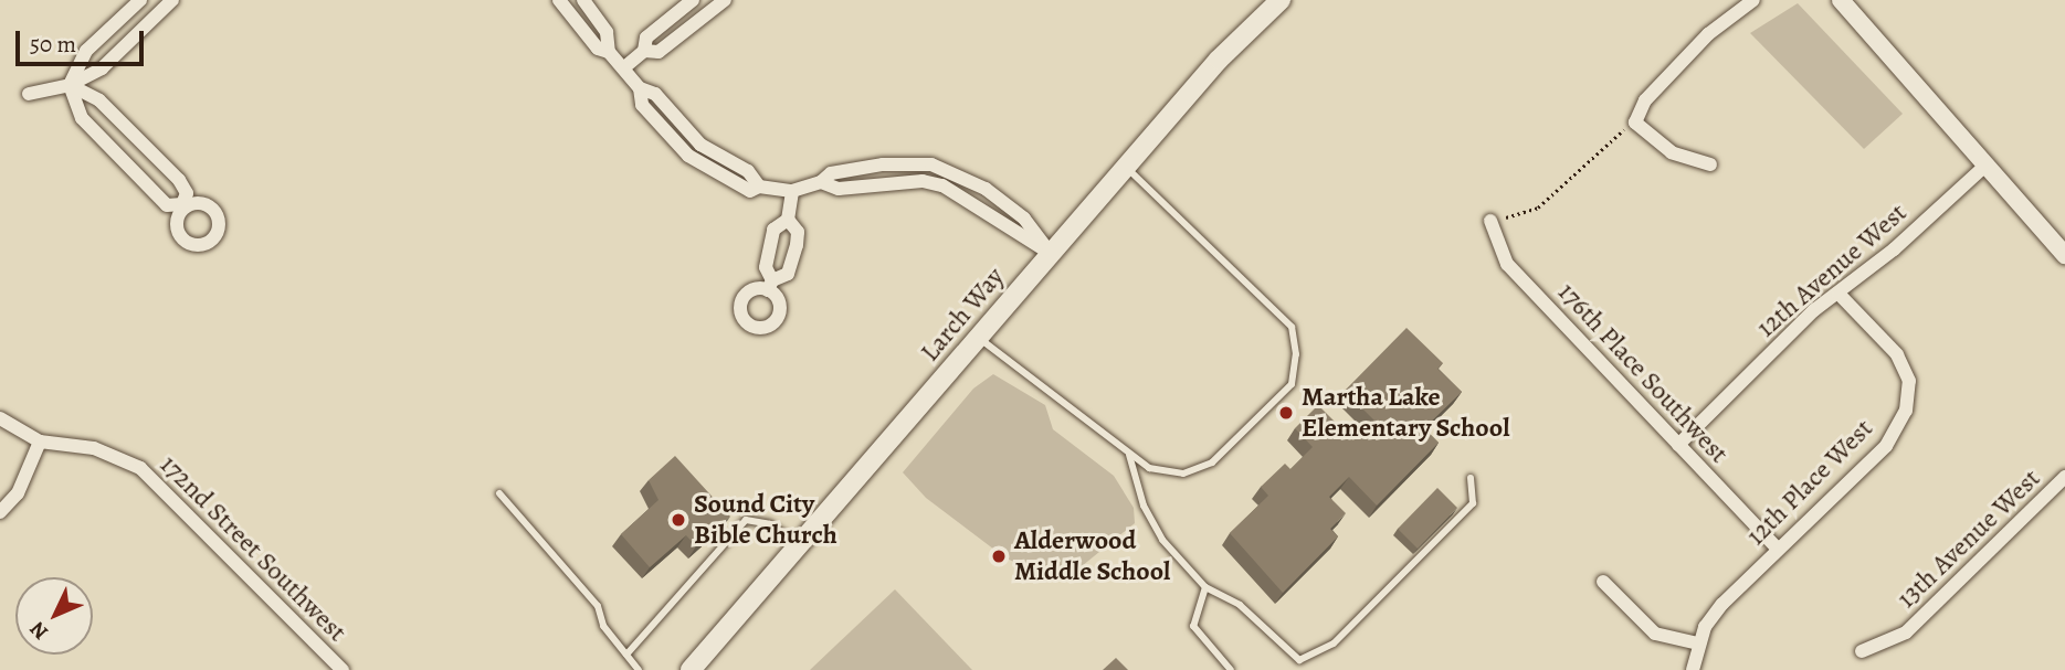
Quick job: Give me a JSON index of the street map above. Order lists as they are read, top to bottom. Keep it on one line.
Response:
{"streets":{"main road":["Larch Way"],"street":["12th Avenue West","176th Place Southwest","12th Place West","13th Avenue West","172nd Street Southwest"]},"crossings":[["12th Avenue West","176th Place Southwest"],["12th Avenue West","12th Place West"],["176th Place Southwest","12th Place West"]],"places":["Martha Lake Elementary School","Sound City Bible Church","Alderwood Middle School"],"scale_bar":"50 m","north":"bottom left"}
